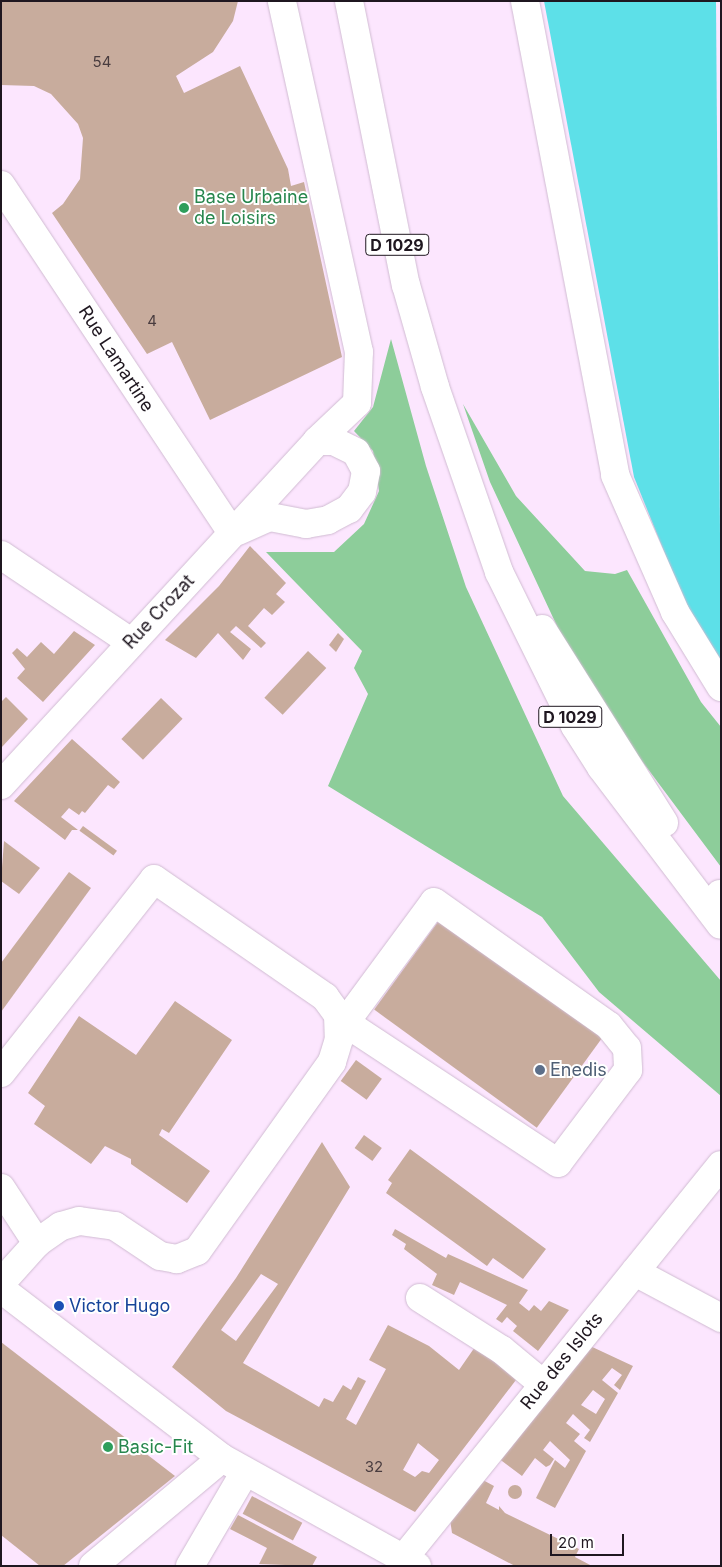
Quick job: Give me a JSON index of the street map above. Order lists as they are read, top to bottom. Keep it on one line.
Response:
{"streets":{"main road":["D 1029","Rue Lamartine","Rue Crozat","Rue des Islots"]},"crossings":[["Rue Lamartine","Rue Crozat"]],"places":["Base Urbaine de Loisirs","Enedis","Victor Hugo","Basic-Fit"],"house_numbers":["54","4","32"],"scale_bar":"20 m"}
